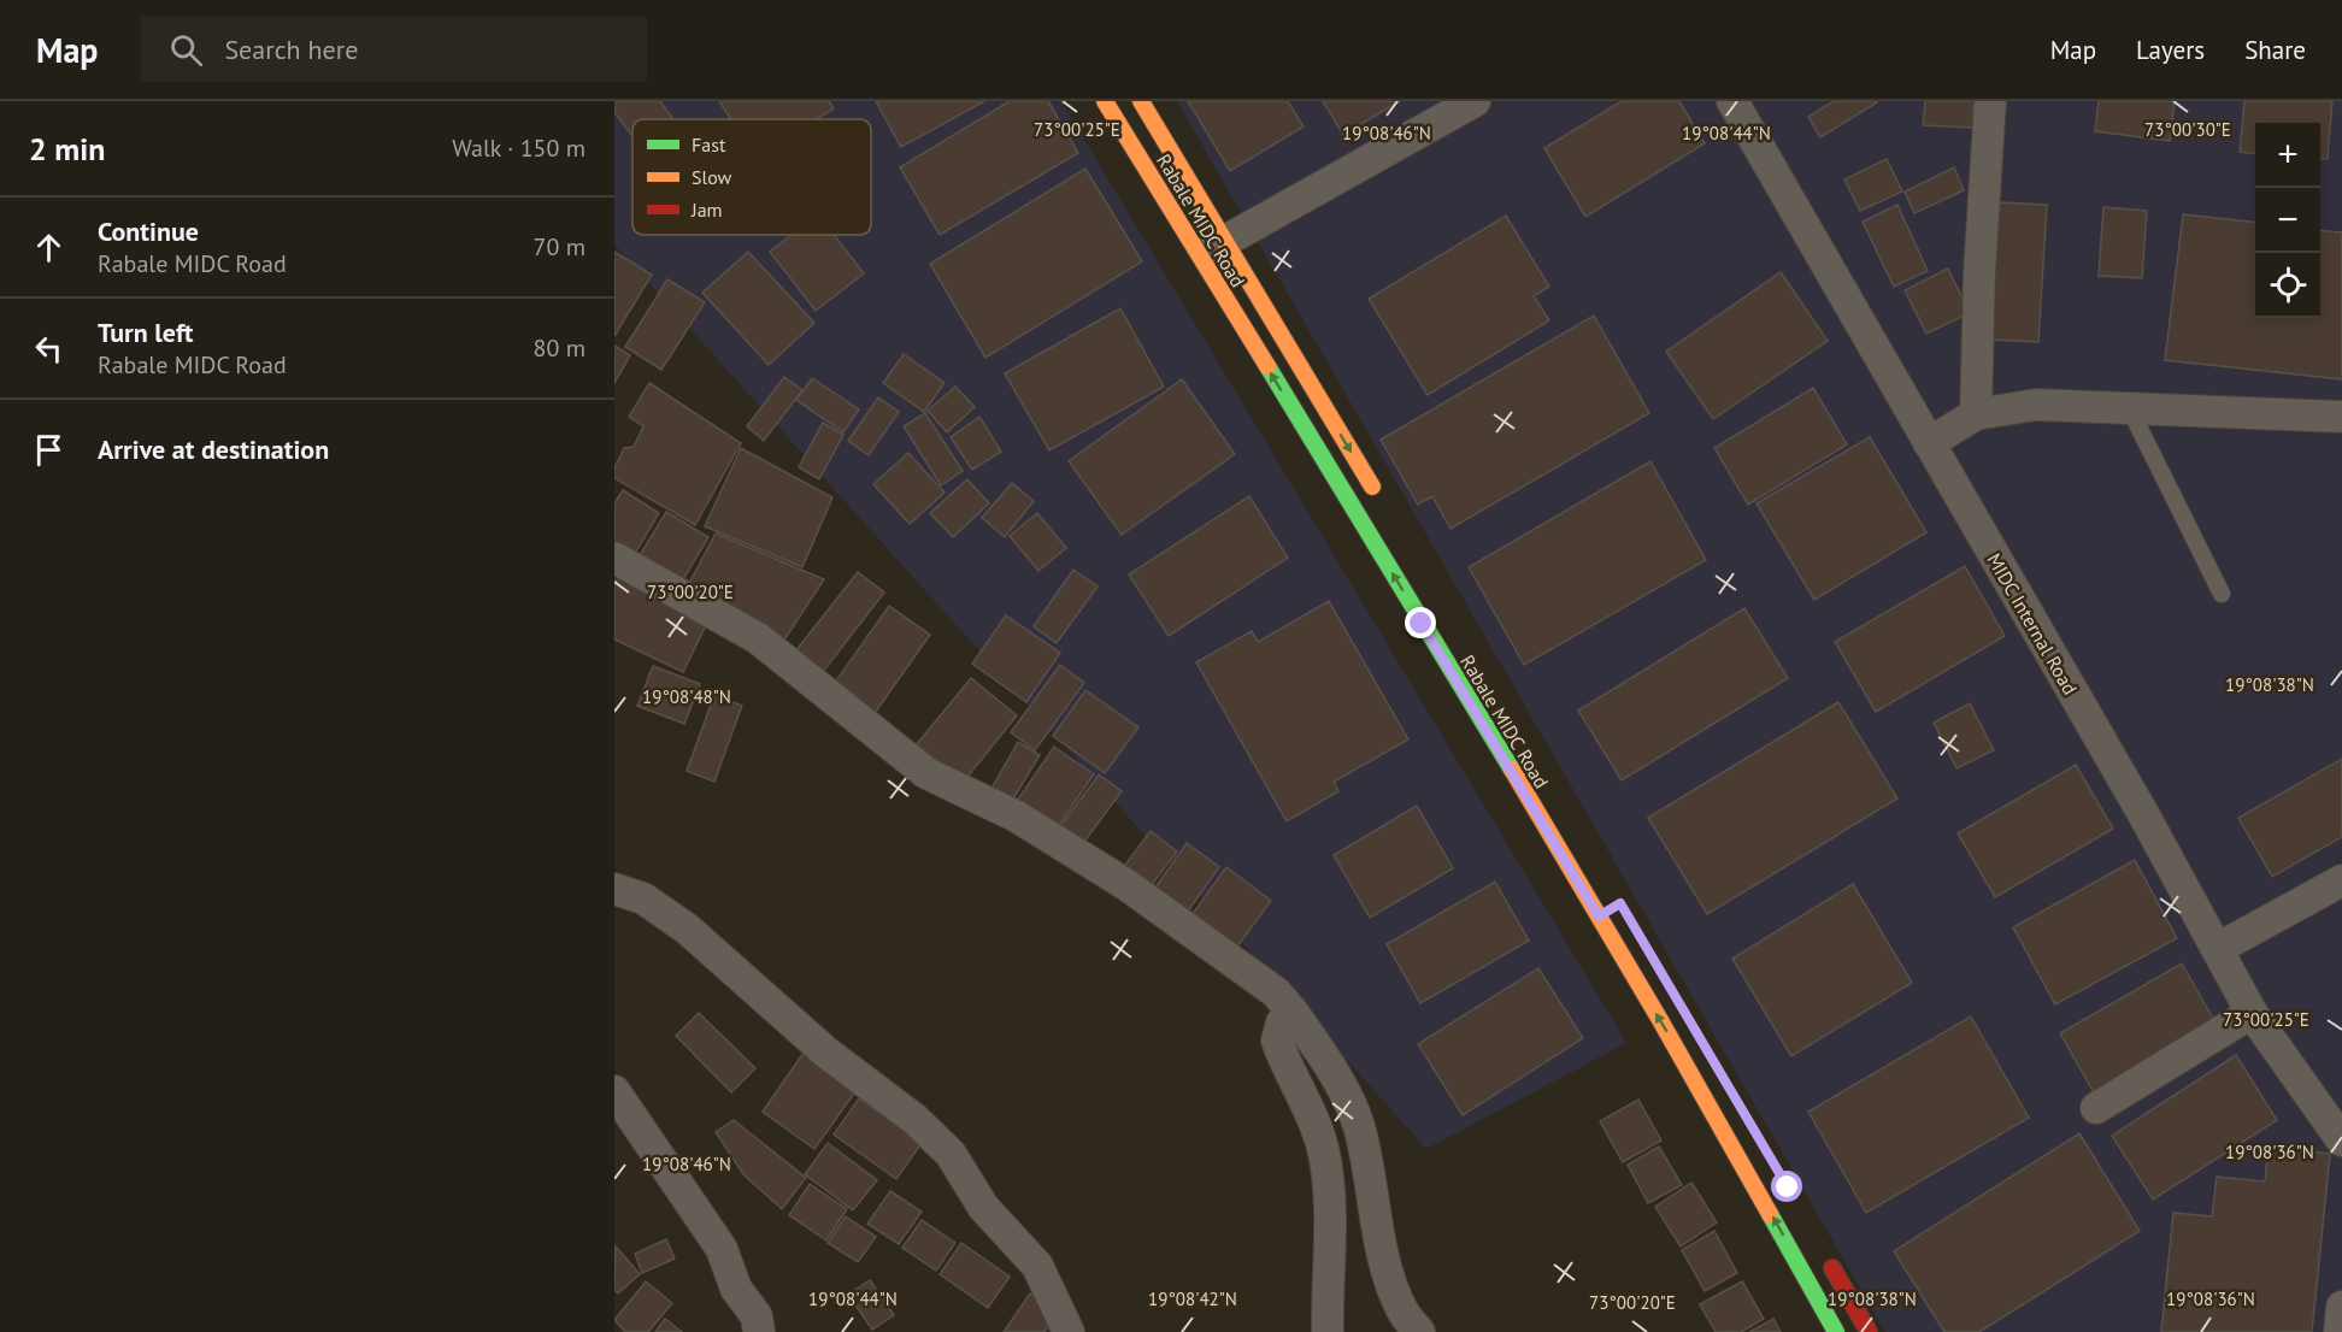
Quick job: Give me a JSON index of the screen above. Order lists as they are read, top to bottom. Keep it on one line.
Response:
{"streets":{"main road":["Rabale MIDC Road"],"street":["MIDC Internal Road"]},"legend":["Fast","Slow","Jam"],"page":{"header":"Map","search":"Search here","nav":["Map","Layers","Share"],"heading":["2 min","Walk · 150 m"],"map_buttons":["+","−"],"list":[["Continue","Rabale MIDC Road","70 m"],["Turn left","Rabale MIDC Road","80 m"],"Arrive at destination"]},"coordinates":["73°00'25\"E","73°00'30\"E","19°08'46\"N","19°08'44\"N","73°00'20\"E","19°08'38\"N","19°08'48\"N","19°08'36\"N","19°08'42\"N"]}
